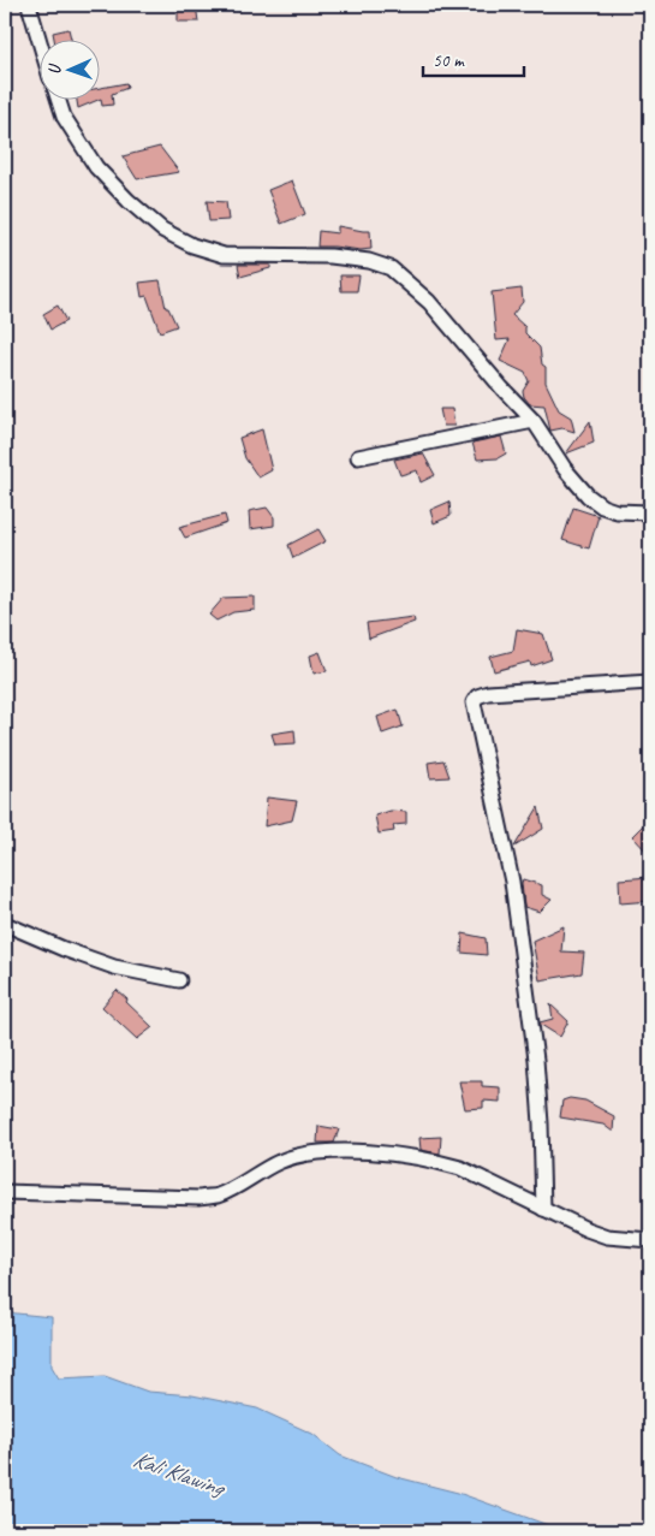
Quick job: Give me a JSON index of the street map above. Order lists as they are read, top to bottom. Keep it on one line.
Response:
{"water":["Kali Klawing"],"scale_bar":"50 m","north":"left"}
